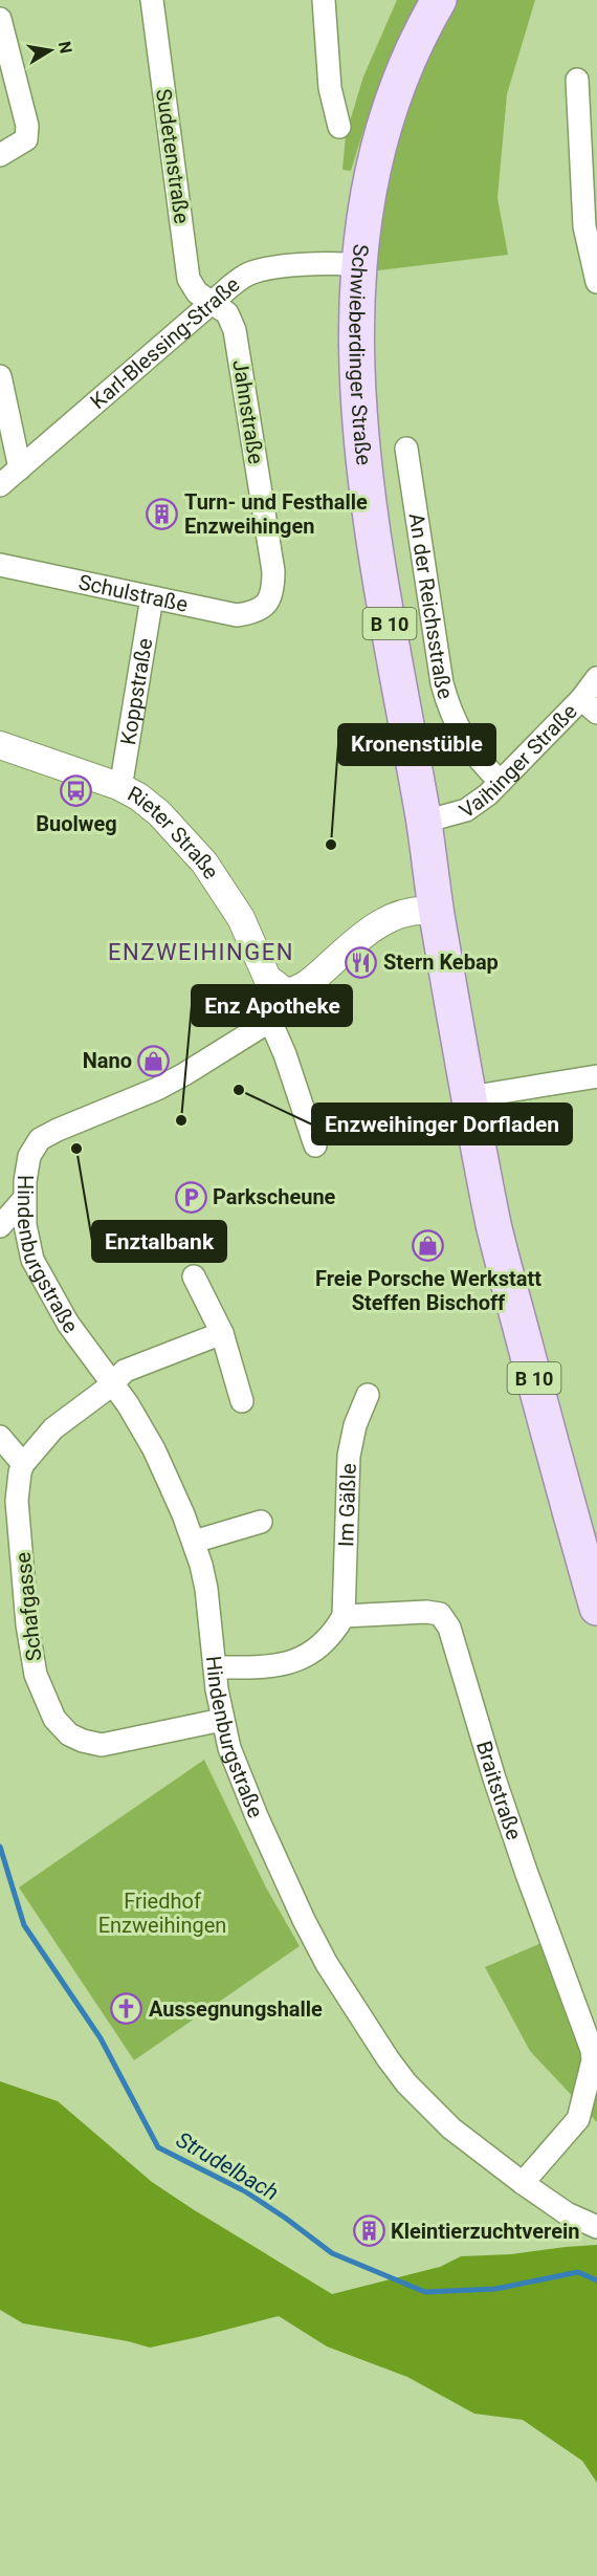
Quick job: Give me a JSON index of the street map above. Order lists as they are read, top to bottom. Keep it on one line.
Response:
{"streets":{"main road":["Schwieberdinger Straße","B 10"],"street":["Sudetenstraße","Karl-Blessing-Straße","Jahnstraße","Schulstraße","An der Reichsstraße","Koppstraße","Vaihinger Straße","Rieter Straße","Hindenburgstraße","Im Gäßle","Schafgasse","Braitstraße"]},"crossings":[["Sudetenstraße","Karl-Blessing-Straße"],["Sudetenstraße","Jahnstraße"],["Karl-Blessing-Straße","Schwieberdinger Straße"],["Karl-Blessing-Straße","Jahnstraße"],["Schwieberdinger Straße","Vaihinger Straße"],["Jahnstraße","Schulstraße"],["Schulstraße","Koppstraße"],["An der Reichsstraße","Vaihinger Straße"],["Koppstraße","Rieter Straße"],["Hindenburgstraße","Schafgasse"],["Hindenburgstraße","Braitstraße"],["Im Gäßle","Braitstraße"]],"districts":["ENZWEIHINGEN"],"water":["Strudelbach"],"parks":["Friedhof Enzweihingen"],"places":{"building":["Turn- und Festhalle Enzweihingen","Kleintierzuchtverein"],"bus stop":["Buolweg"],"other":["Kronenstüble","Enzweihinger Dorfladen","Enz Apotheke","Enztalbank"],"restaurant":["Stern Kebap"],"shop":["Nano","Freie Porsche Werkstatt Steffen Bischoff"],"parking":["Parkscheune"],"church":["Aussegnungshalle"]},"north":"right"}
